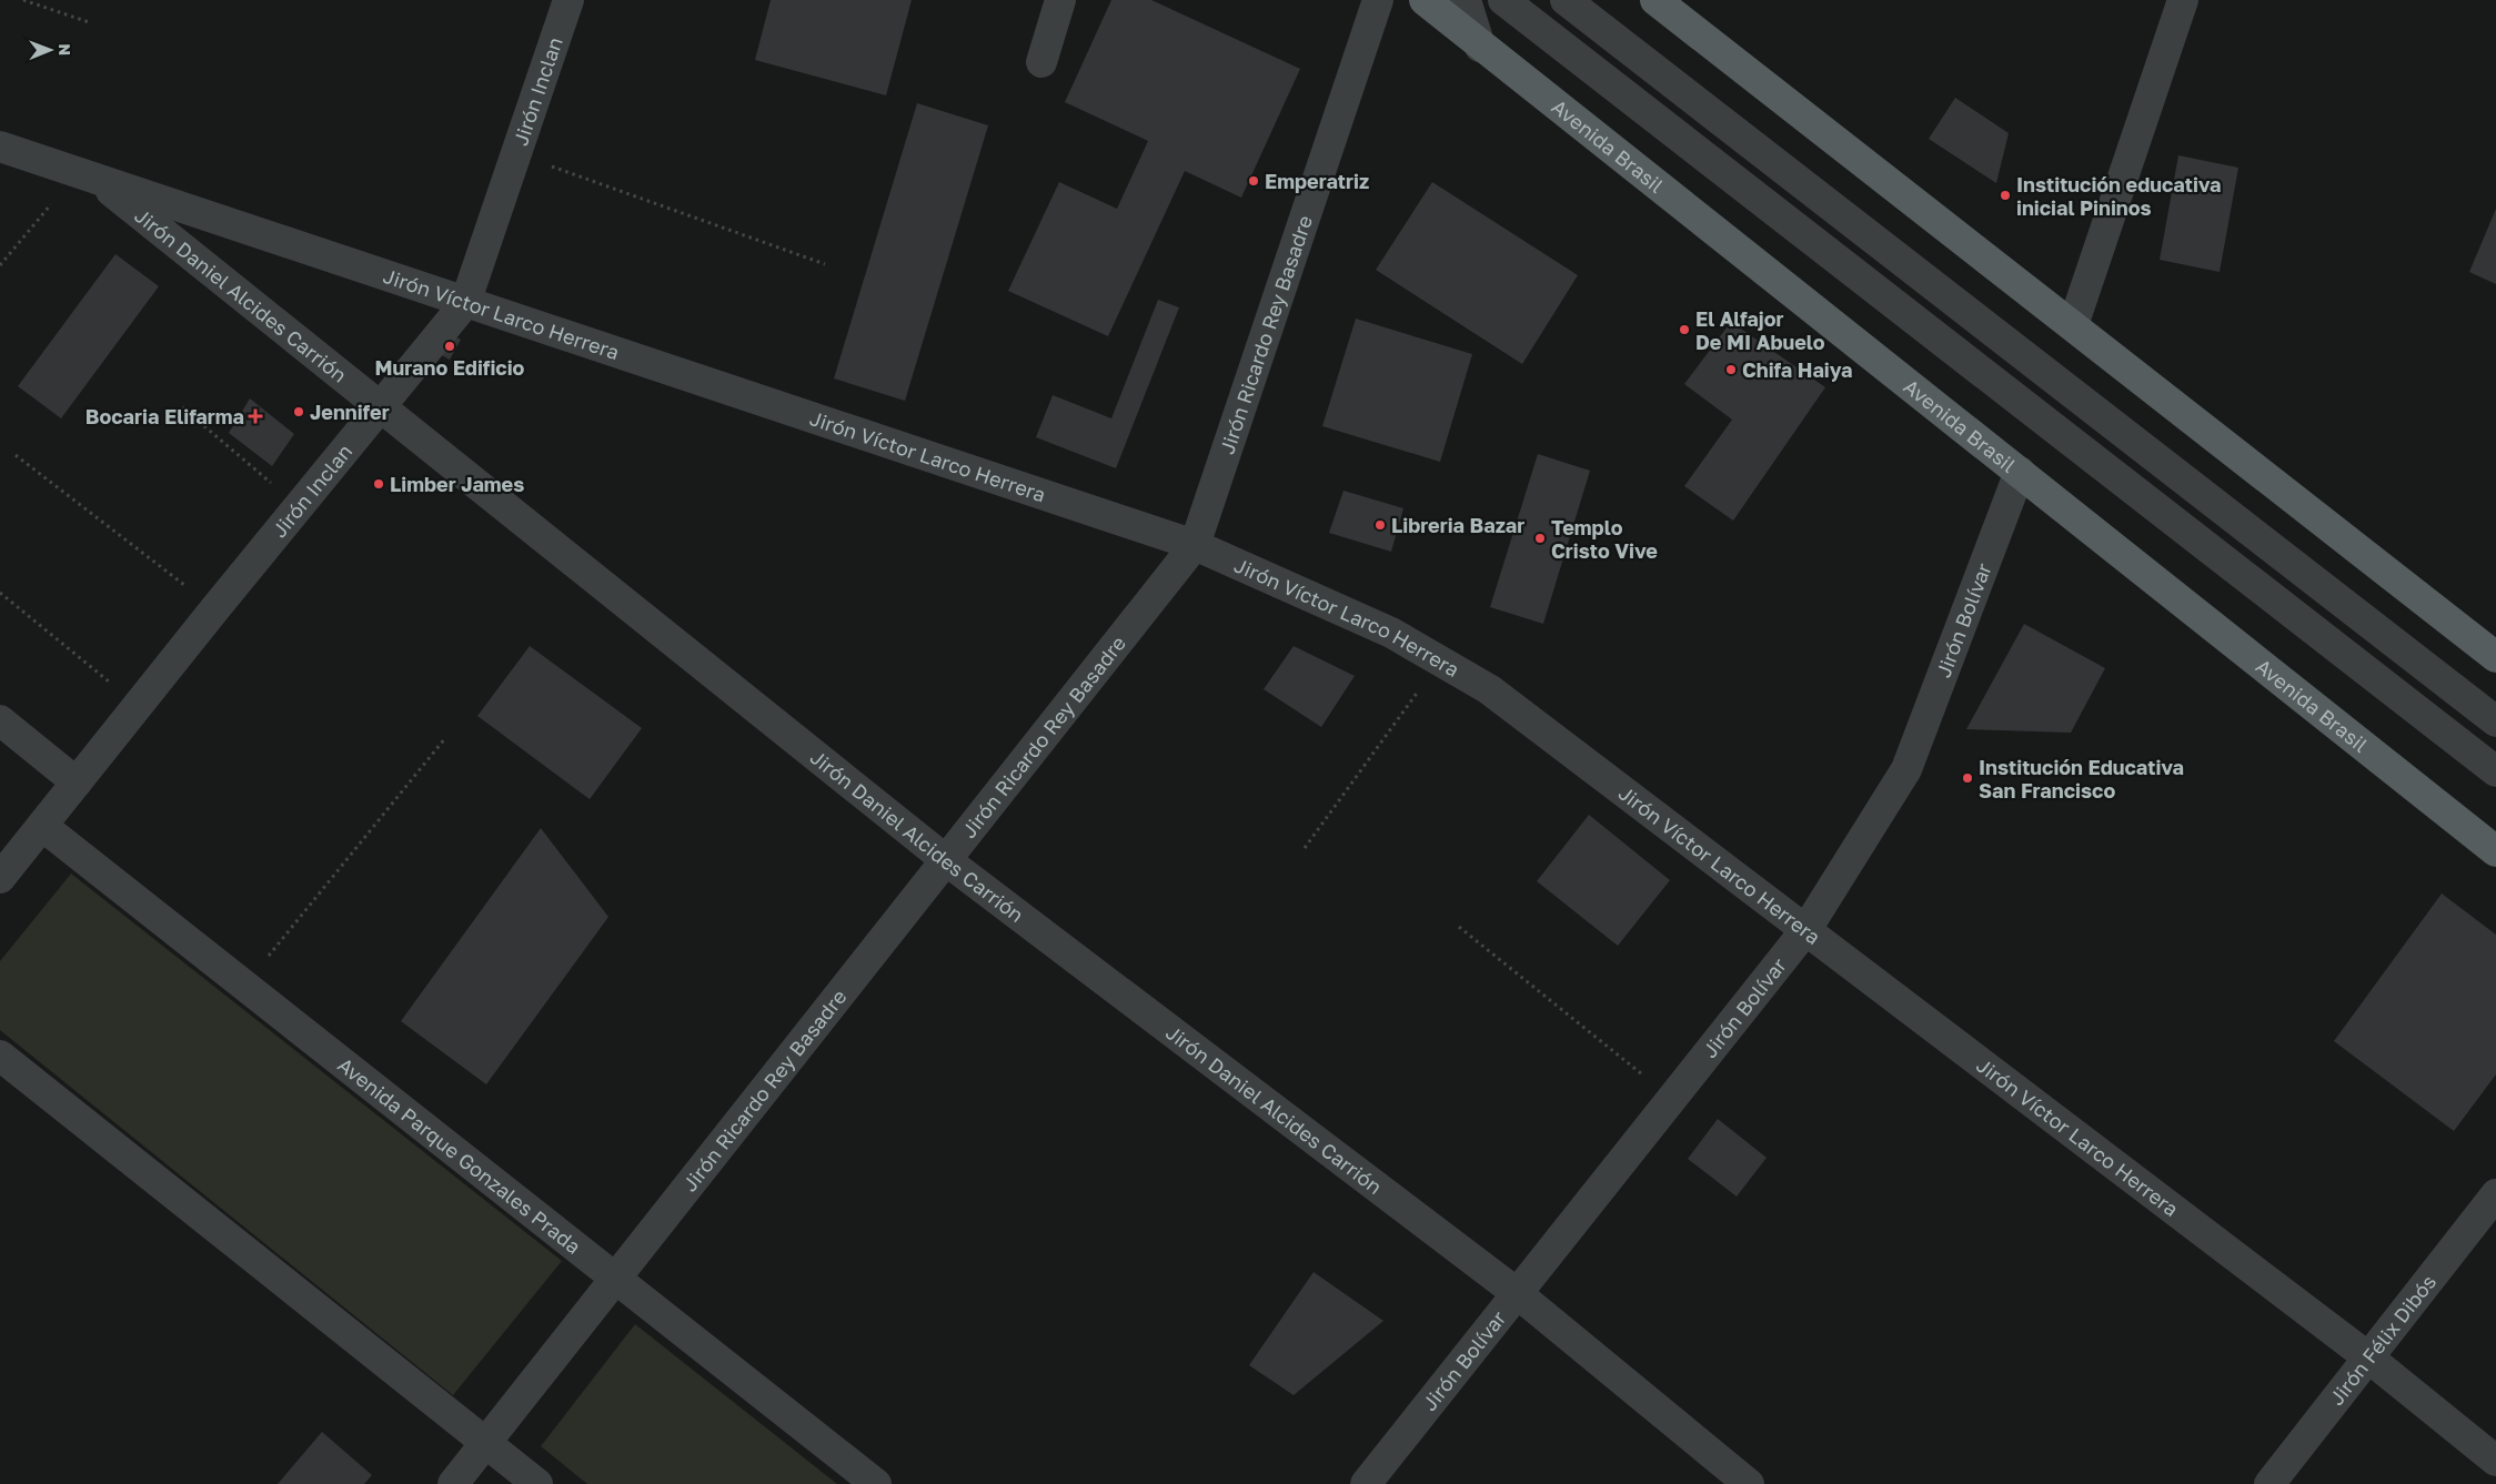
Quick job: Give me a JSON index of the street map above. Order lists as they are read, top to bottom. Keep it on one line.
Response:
{"streets":{"main road":["Avenida Brasil"],"street":["Jirón Inclan","Jirón Daniel Alcides Carrión","Jirón Víctor Larco Herrera","Jirón Ricardo Rey Basadre","Jirón Bolívar","Avenida Parque Gonzales Prada","Jirón Félix Dibós"]},"crossings":[["Jirón Inclan","Jirón Daniel Alcides Carrión"],["Jirón Inclan","Jirón Víctor Larco Herrera"],["Jirón Inclan","Avenida Parque Gonzales Prada"],["Avenida Brasil","Jirón Bolívar"],["Jirón Daniel Alcides Carrión","Jirón Víctor Larco Herrera"],["Jirón Daniel Alcides Carrión","Jirón Ricardo Rey Basadre"],["Jirón Daniel Alcides Carrión","Jirón Bolívar"],["Jirón Víctor Larco Herrera","Jirón Ricardo Rey Basadre"],["Jirón Víctor Larco Herrera","Jirón Bolívar"],["Jirón Víctor Larco Herrera","Jirón Félix Dibós"],["Jirón Ricardo Rey Basadre","Avenida Parque Gonzales Prada"]],"places":{"other":["Emperatriz","Institución educativa inicial Pininos","El Alfajor De MI Abuelo","Murano Edificio","Chifa Haiya","Jennifer","Limber James","Libreria Bazar","Templo Cristo Vive","Institución Educativa San Francisco"],"health":["Bocaria Elifarma"]},"north":"right"}
